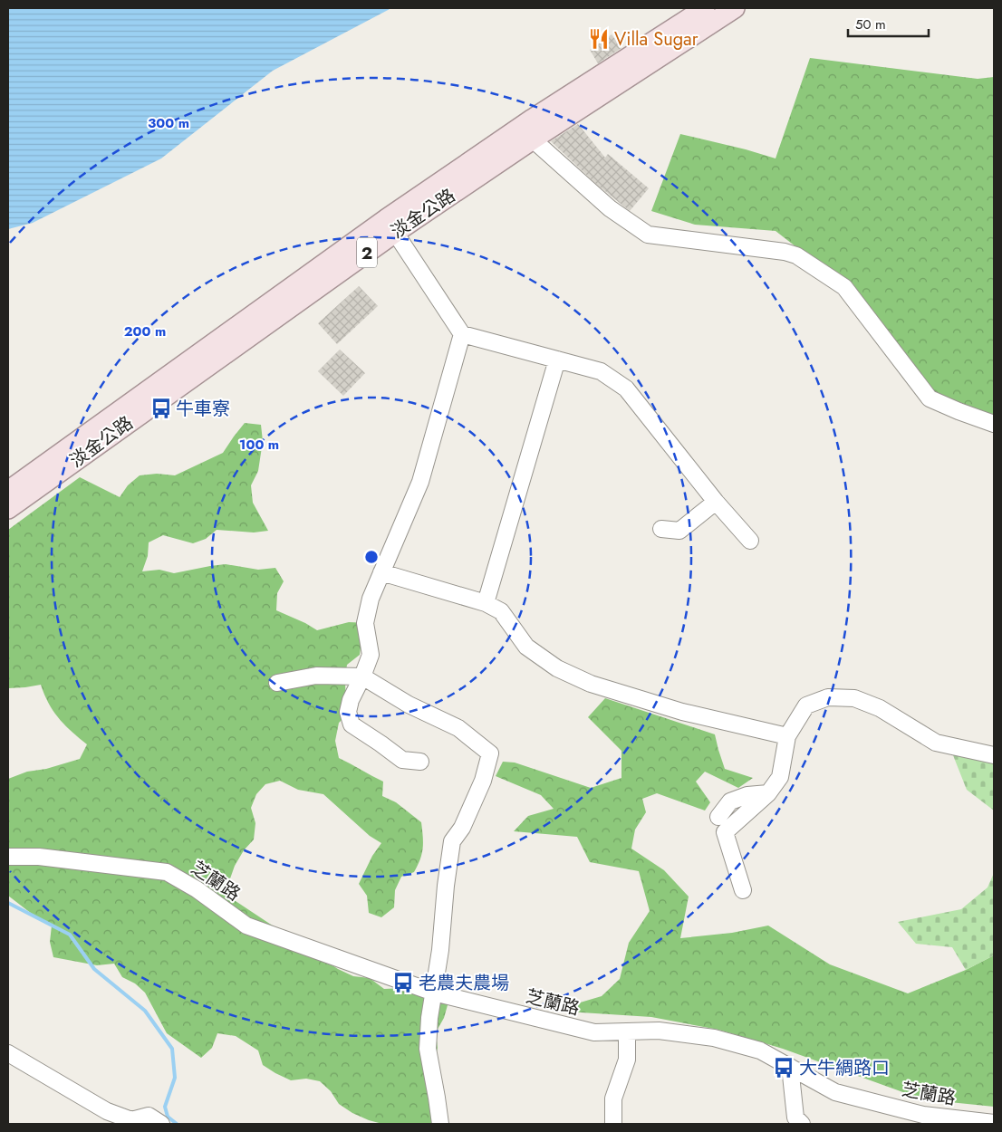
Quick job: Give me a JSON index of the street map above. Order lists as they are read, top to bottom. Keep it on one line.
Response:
{"streets":{"main road":["淡金公路","2"],"street":["芝蘭路"]},"places":{"restaurant":["Villa Sugar"],"bus stop":["牛車寮","老農夫農場","大牛綢路口"]},"scale_bar":"50 m","rings":["300 m","200 m","100 m"]}
